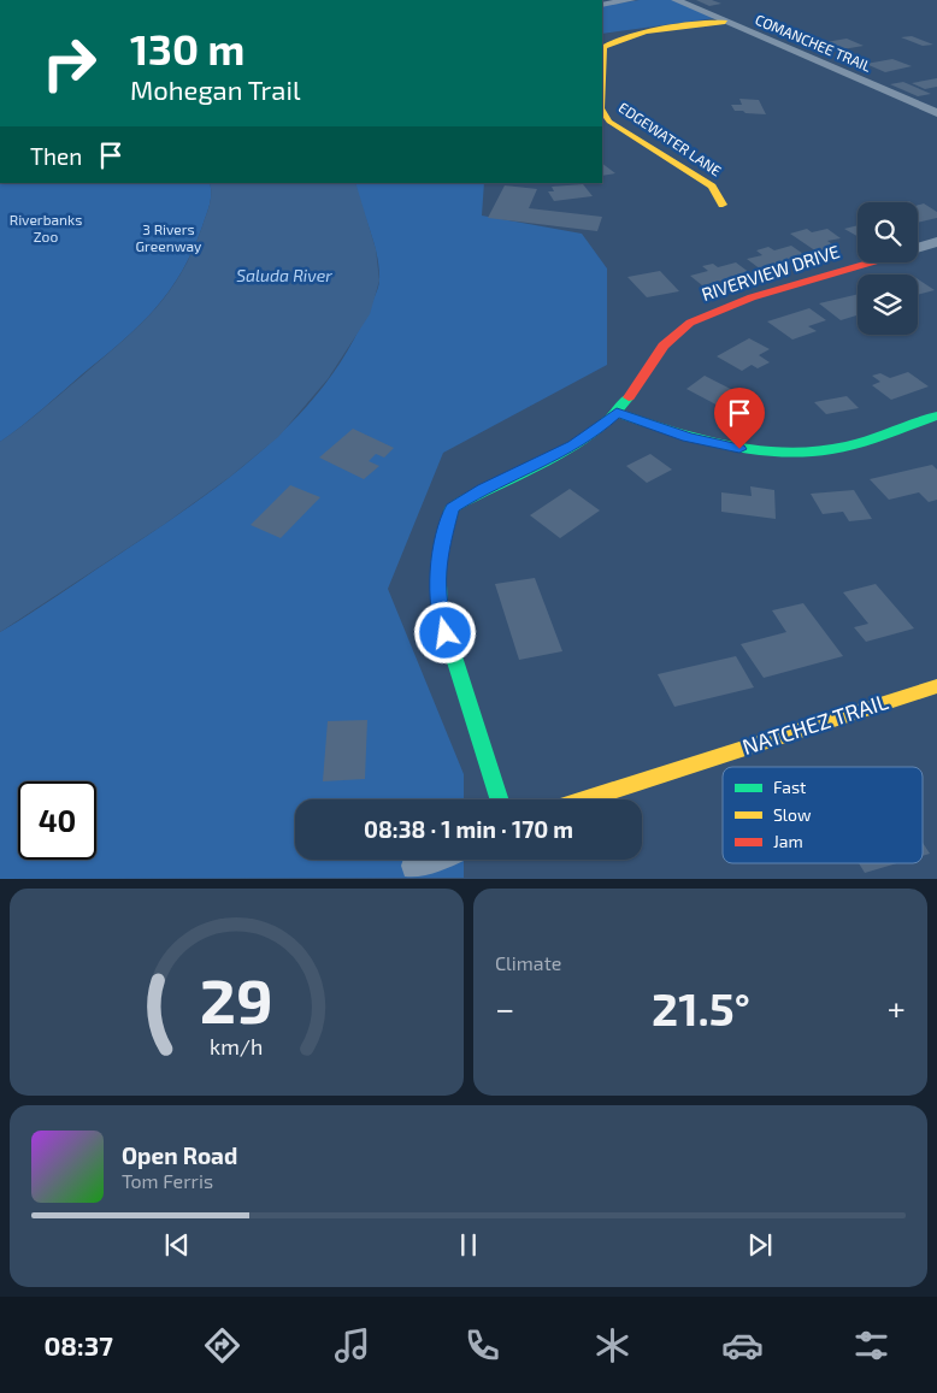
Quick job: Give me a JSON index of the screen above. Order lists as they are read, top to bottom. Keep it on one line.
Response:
{"streets":{"street":["COMANCHEE TRAIL","EDGEWATER LANE","RIVERVIEW DRIVE","NATCHEZ TRAIL"]},"crossings":[["COMANCHEE TRAIL","EDGEWATER LANE"]],"water":["Saluda River"],"parks":["Riverbanks Zoo","3 Rivers Greenway"],"legend":["Fast","Slow","Jam"],"page":{"turn":["130 m","Mohegan Trail"],"then":"Then","limit":"40","trip":"08:38 · 1 min · 170 m","tile":"Climate","heat":["−","21.5°","+"],"song":["Open Road","Tom Ferris"],"tabs":"08:37","gauge":["29","km/h"]}}
